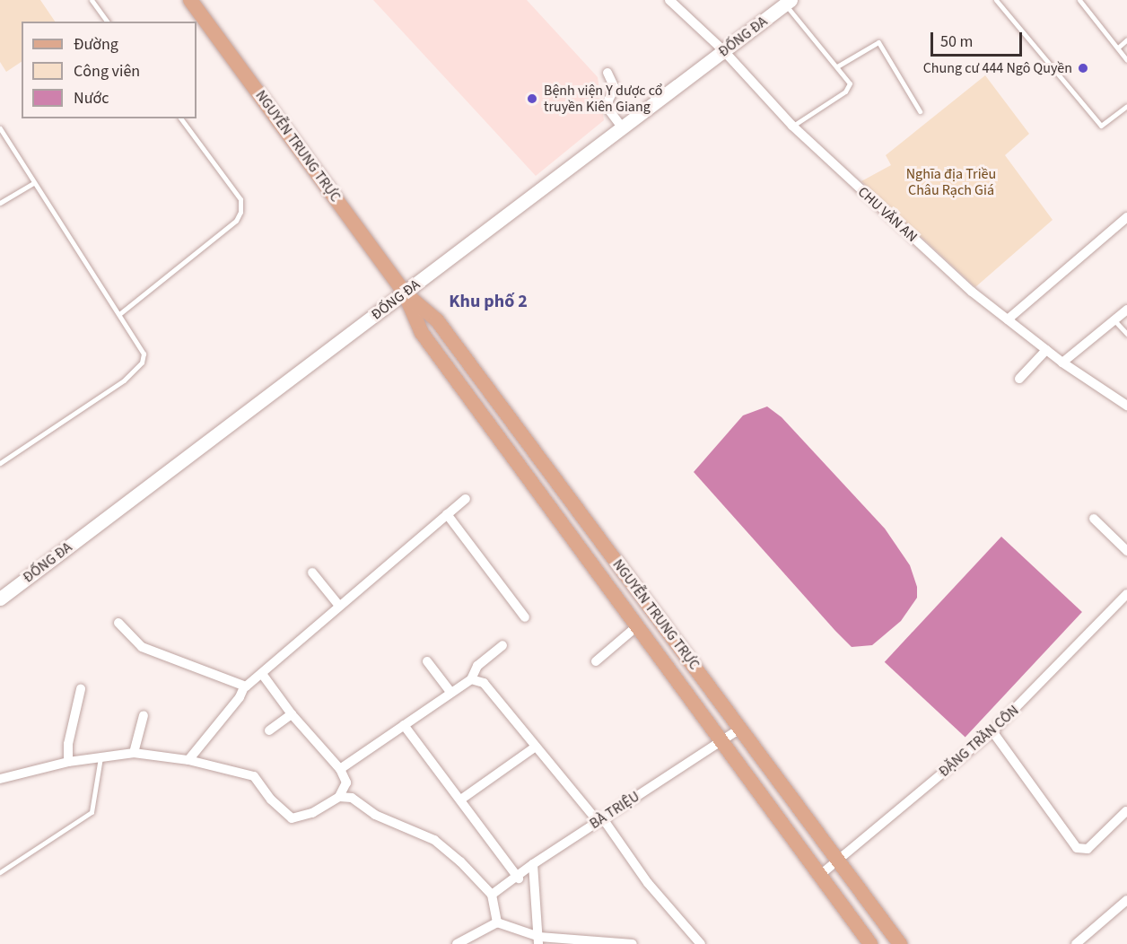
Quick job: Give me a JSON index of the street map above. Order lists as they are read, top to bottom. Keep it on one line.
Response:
{"streets":{"main road":["NGUYỄN TRUNG TRỰC"],"street":["ĐỐNG ĐA","CHU VĂN AN","ĐẶNG TRẦN CÔN","BÀ TRIỆU"]},"crossings":[["ĐỐNG ĐA","NGUYỄN TRUNG TRỰC"],["ĐỐNG ĐA","CHU VĂN AN"],["NGUYỄN TRUNG TRỰC","ĐẶNG TRẦN CÔN"],["NGUYỄN TRUNG TRỰC","BÀ TRIỆU"]],"districts":["Khu phố 2"],"parks":["Nghĩa địa Triều Châu Rạch Giá"],"places":["Chung cư 444 Ngô Quyền","Bệnh viện Y dược cổ truyền Kiên Giang"],"legend":["Đường","Công viên","Nước"],"scale_bar":"50 m"}
